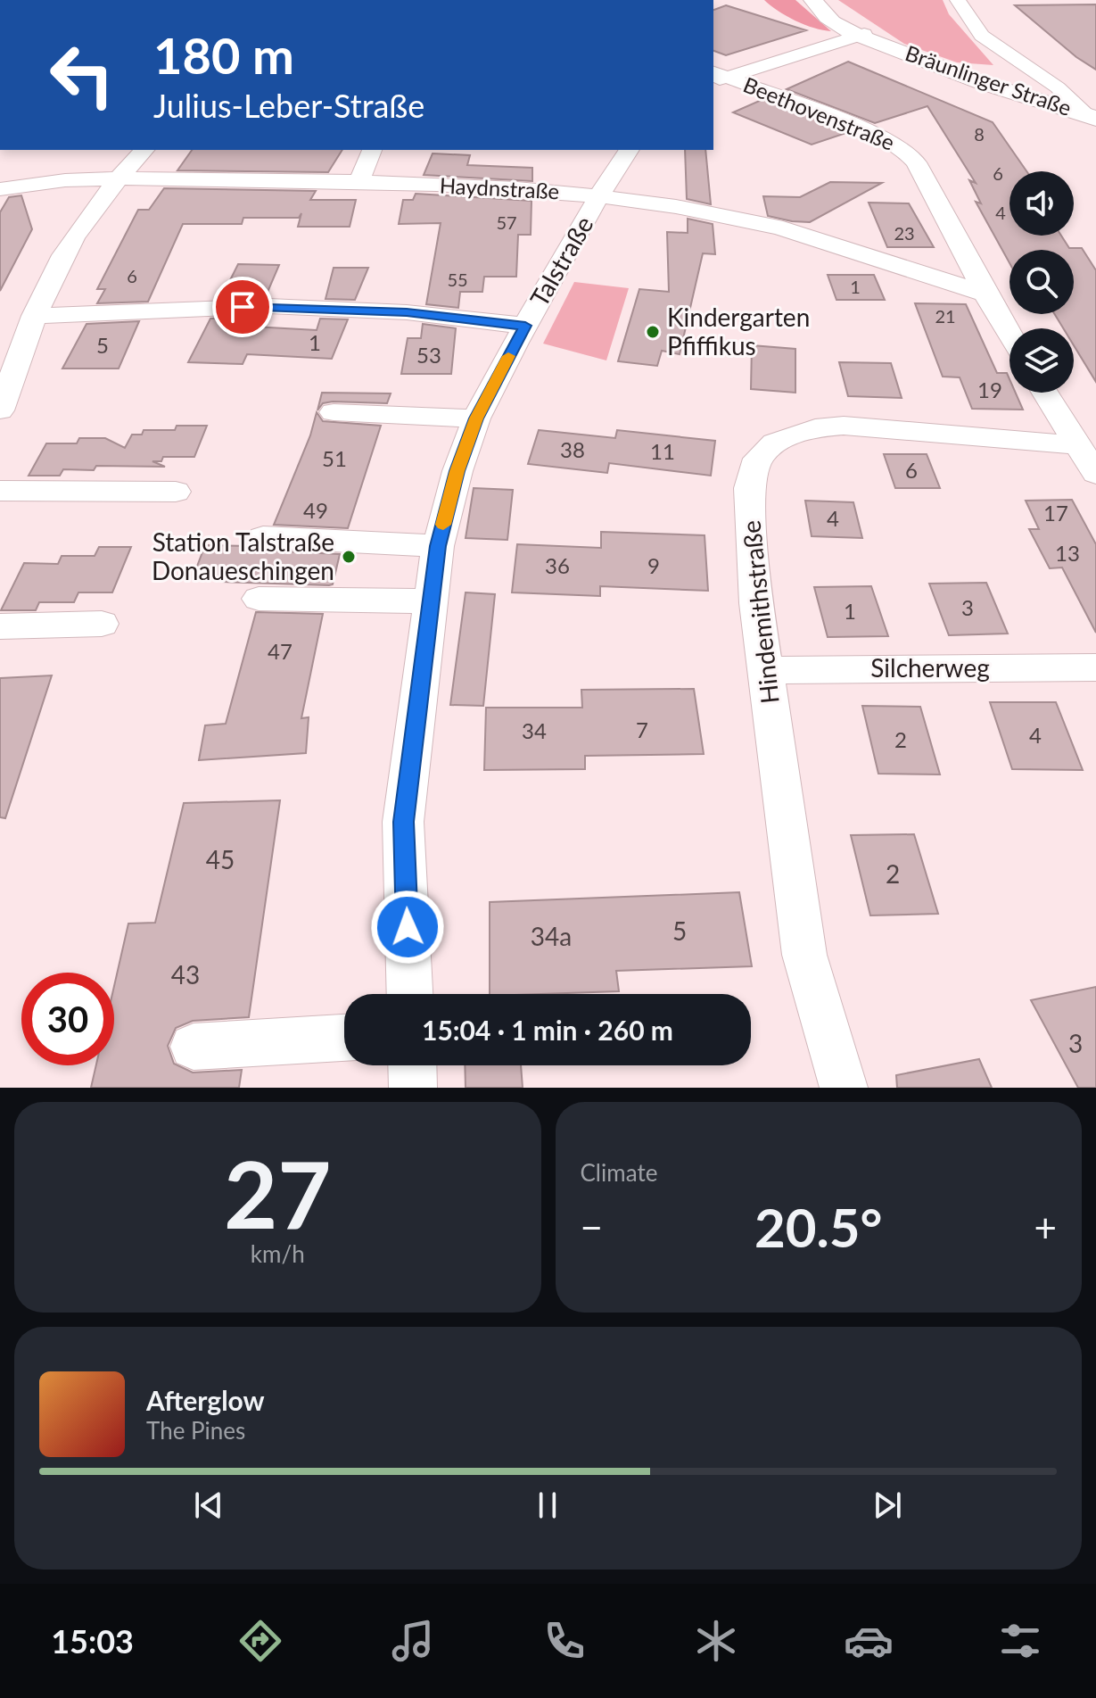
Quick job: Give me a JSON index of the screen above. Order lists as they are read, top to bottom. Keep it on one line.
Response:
{"streets":{"main road":["Bräunlinger Straße"],"street":["Beethovenstraße","Haydnstraße","Talstraße","Hindemithstraße","Silcherweg"]},"crossings":[["Beethovenstraße","Haydnstraße"],["Haydnstraße","Talstraße"],["Hindemithstraße","Silcherweg"]],"places":["Kindergarten Pfiffikus","Station Talstraße Donaueschingen"],"house_numbers":["8","6","4","57","23","6","55","1","21","1","5","53","19","38","11","51","6","49","17","4","13","36","9","3","1","47","7","34","4","2","45","2","5","34a","43","3"],"page":{"turn":["180 m","Julius-Leber-Straße"],"limit":"30","trip":"15:04 · 1 min · 260 m","tile":[["27","km/h"],"Climate"],"heat":["−","20.5°","+"],"song":["Afterglow","The Pines"],"tabs":"15:03"}}
